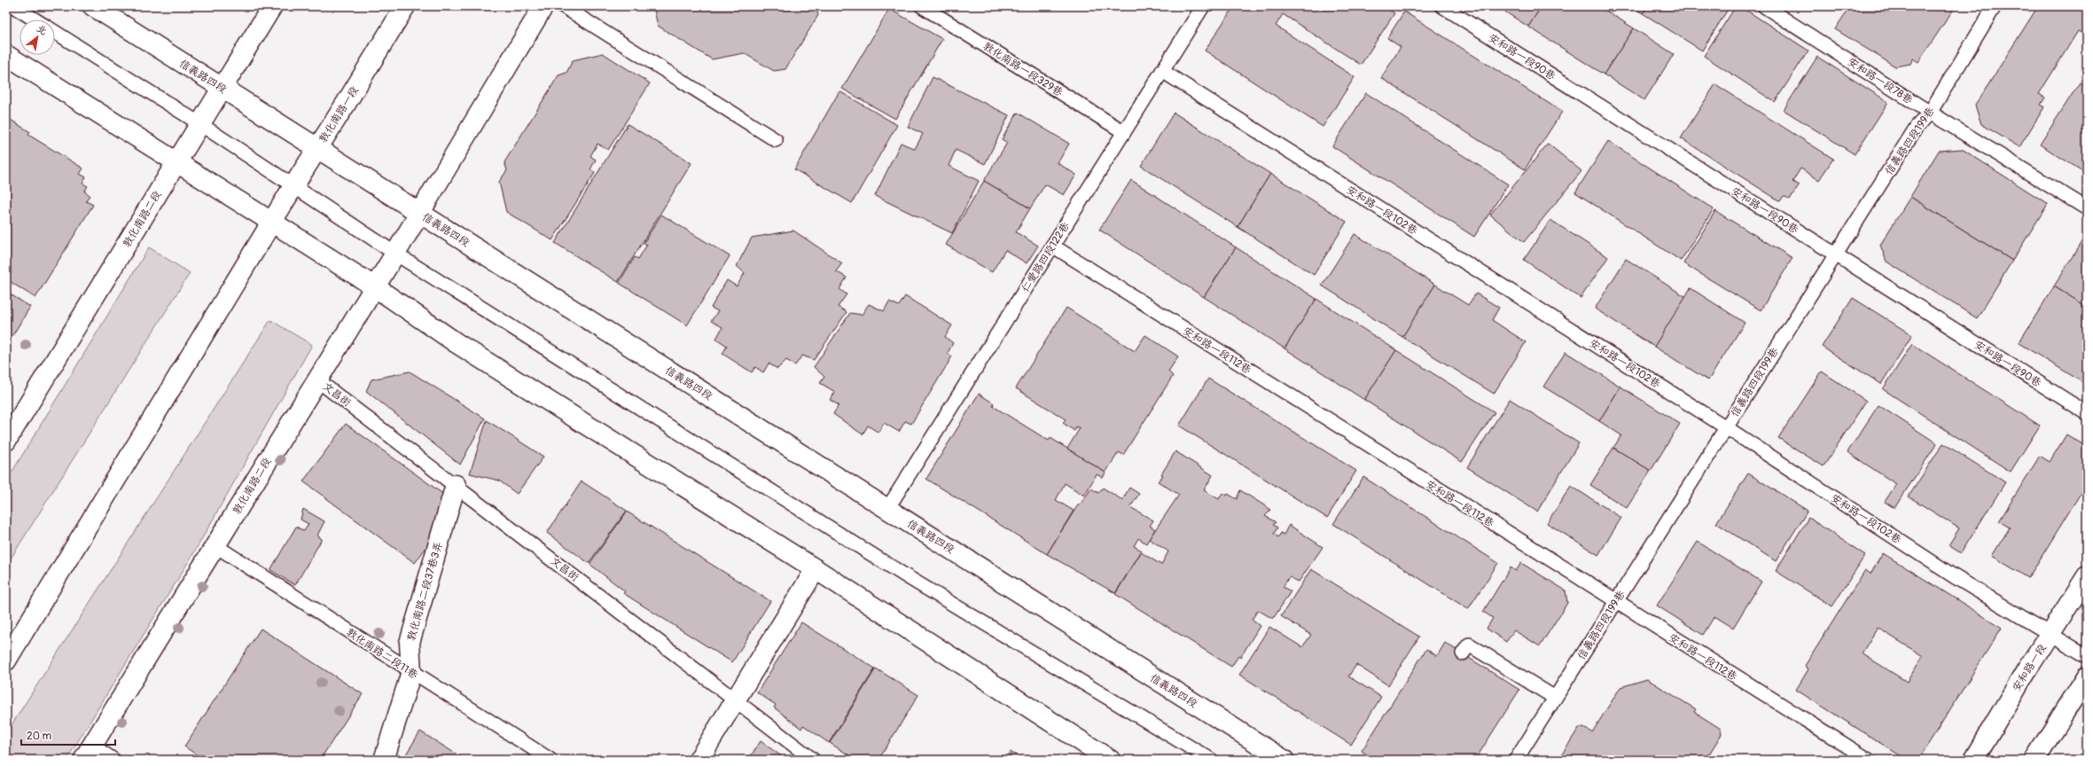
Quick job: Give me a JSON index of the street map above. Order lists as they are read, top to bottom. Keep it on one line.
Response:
{"streets":{"main road":["信義路四段","敦化南路一段","敦化南路二段","敦化南路二段37巷3弄","安和路一段"],"lane":["安和路一段90巷","敦化南路一段329巷","安和路一段78巷","信義路四段199巷","安和路一段102巷","仁愛路四段122巷","安和路一段112巷","文昌街","敦化南路二段11巷"]},"crossings":[["安和路一段90巷","信義路四段199巷"],["敦化南路一段329巷","仁愛路四段122巷"],["信義路四段","敦化南路一段"],["信義路四段","敦化南路二段"],["信義路四段","仁愛路四段122巷"],["安和路一段78巷","信義路四段199巷"],["信義路四段199巷","安和路一段102巷"],["信義路四段199巷","安和路一段112巷"],["安和路一段102巷","仁愛路四段122巷"],["安和路一段102巷","安和路一段"],["敦化南路二段","文昌街"],["敦化南路二段","敦化南路二段11巷"],["仁愛路四段122巷","安和路一段112巷"],["文昌街","敦化南路二段37巷3弄"],["敦化南路二段37巷3弄","敦化南路二段11巷"]],"scale_bar":"20 m","north":"top right"}
